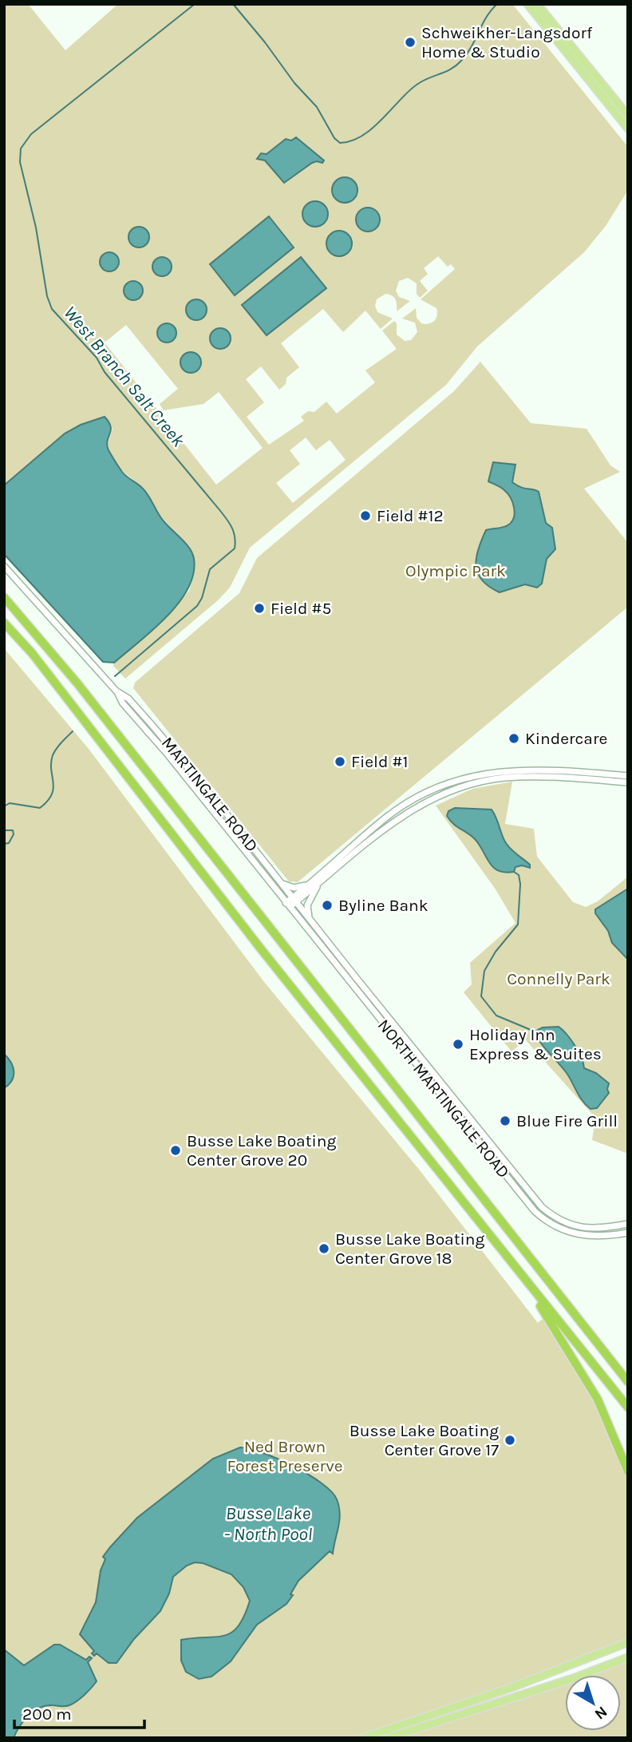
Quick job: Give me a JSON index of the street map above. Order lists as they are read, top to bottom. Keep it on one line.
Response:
{"streets":{"street":["MARTINGALE ROAD","NORTH MARTINGALE ROAD"]},"crossings":[["MARTINGALE ROAD","NORTH MARTINGALE ROAD"]],"water":["West Branch Salt Creek","Busse Lake - North Pool"],"parks":["Olympic Park","Connelly Park","Ned Brown Forest Preserve"],"places":["Schweikher-Langsdorf Home & Studio","Field #12","Field #5","Kindercare","Field #1","Byline Bank","Holiday Inn Express & Suites","Blue Fire Grill","Busse Lake Boating Center Grove 20","Busse Lake Boating Center Grove 18","Busse Lake Boating Center Grove 17"],"scale_bar":"200 m","north":"bottom right"}
